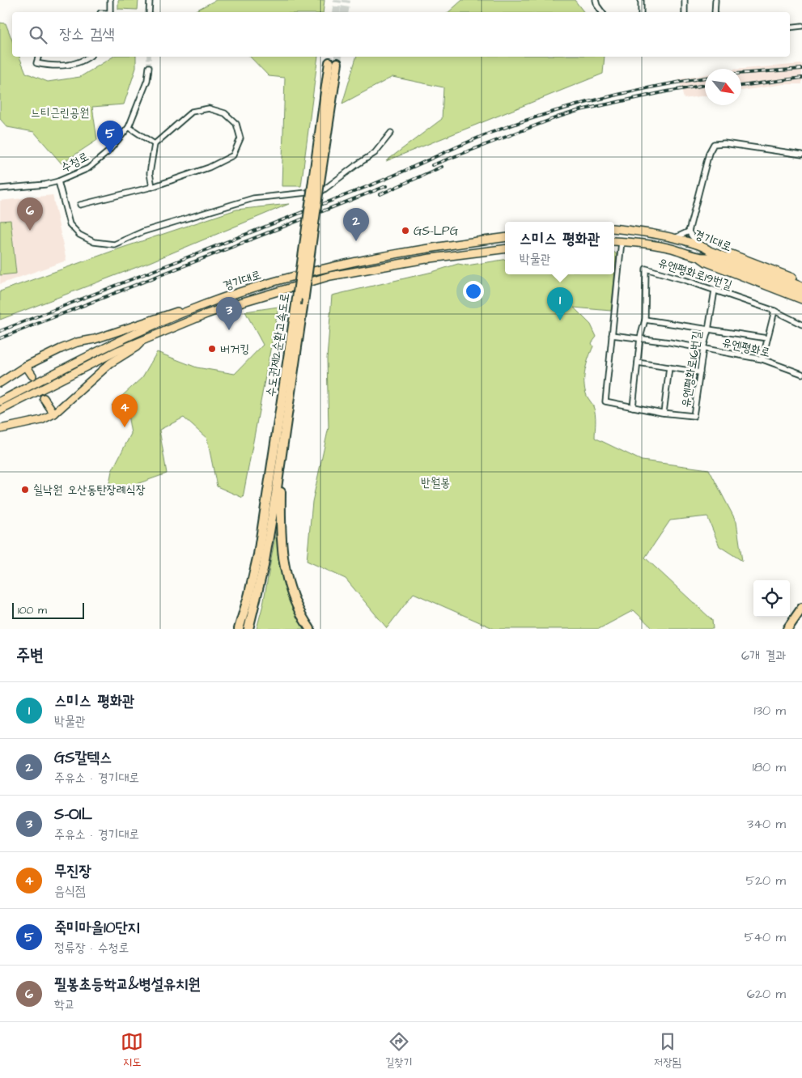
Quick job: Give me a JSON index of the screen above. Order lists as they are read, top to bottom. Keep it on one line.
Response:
{"streets":{"highway":["수도권제2순환고속도로"],"main road":["경기대로"],"street":["수청로","유엔평화로19번길","유엔평화로","유엔평화로16번길"]},"crossings":[["유엔평화로19번길","유엔평화로"],["유엔평화로19번길","유엔평화로16번길"],["유엔평화로","유엔평화로16번길"]],"parks":["느티근린공원","반월봉"],"places":["GS-LPG","버거킹","쉴낙원 오산동탄장례식장"],"scale_bar":"100 m","north":"bottom right","page":{"search":"장소 검색","pins":["5","6","2","1","3","4"],"popup":["스미스 평화관","박물관"],"scale":"100 m","heading":["주변","6개 결과"],"list":[{"mark":"1","name":"스미스 평화관","note":"박물관","value":"130 m"},{"mark":"2","name":"GS칼텍스","note":"주유소 · 경기대로","value":"180 m"},{"mark":"3","name":"S-OIL","note":"주유소 · 경기대로","value":"340 m"},{"mark":"4","name":"무진장","note":"음식점","value":"520 m"},{"mark":"5","name":"죽미마을10단지","note":"정류장 · 수청로","value":"540 m"},{"mark":"6","name":"필봉초등학교&병설유치원","note":"학교","value":"620 m"}],"nav":["지도","길찾기","저장됨"]}}
